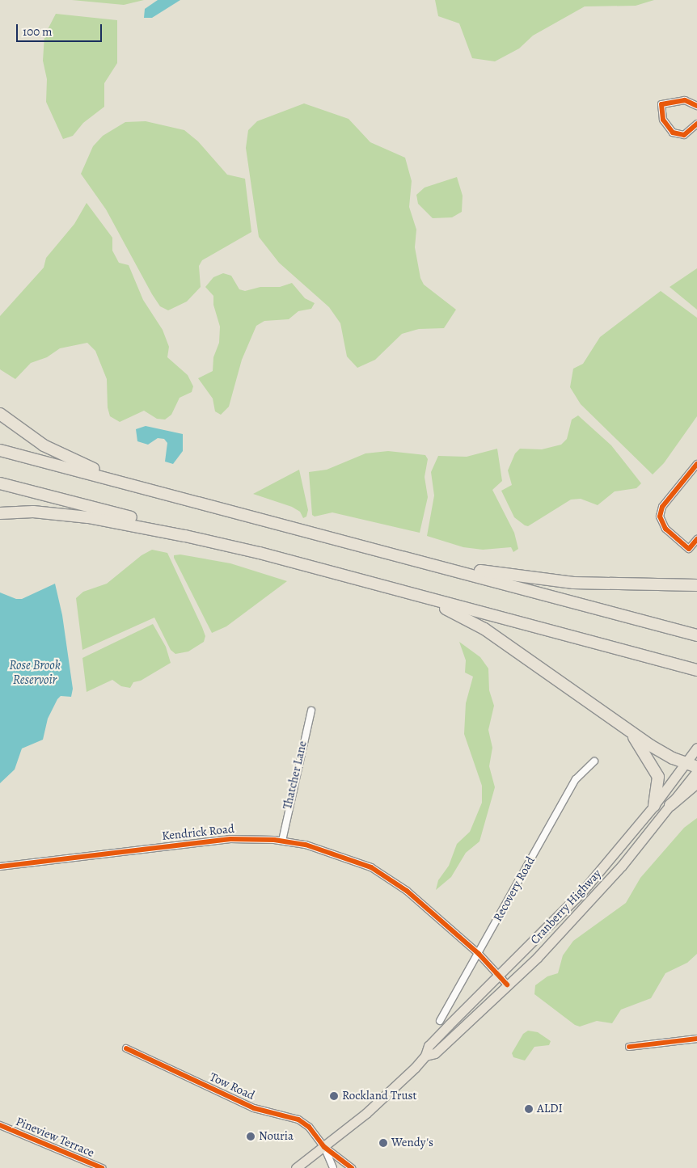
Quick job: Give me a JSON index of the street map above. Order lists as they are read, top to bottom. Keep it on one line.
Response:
{"streets":{"main road":["Cranberry Highway"],"street":["Thatcher Lane","Kendrick Road","Recovery Road","Tow Road","Pineview Terrace"]},"crossings":[["Thatcher Lane","Kendrick Road"],["Kendrick Road","Recovery Road"],["Kendrick Road","Cranberry Highway"],["Cranberry Highway","Tow Road"]],"water":["Rose Brook Reservoir"],"places":["Rockland Trust","ALDI","Nouria","Wendy's"],"scale_bar":"100 m"}
